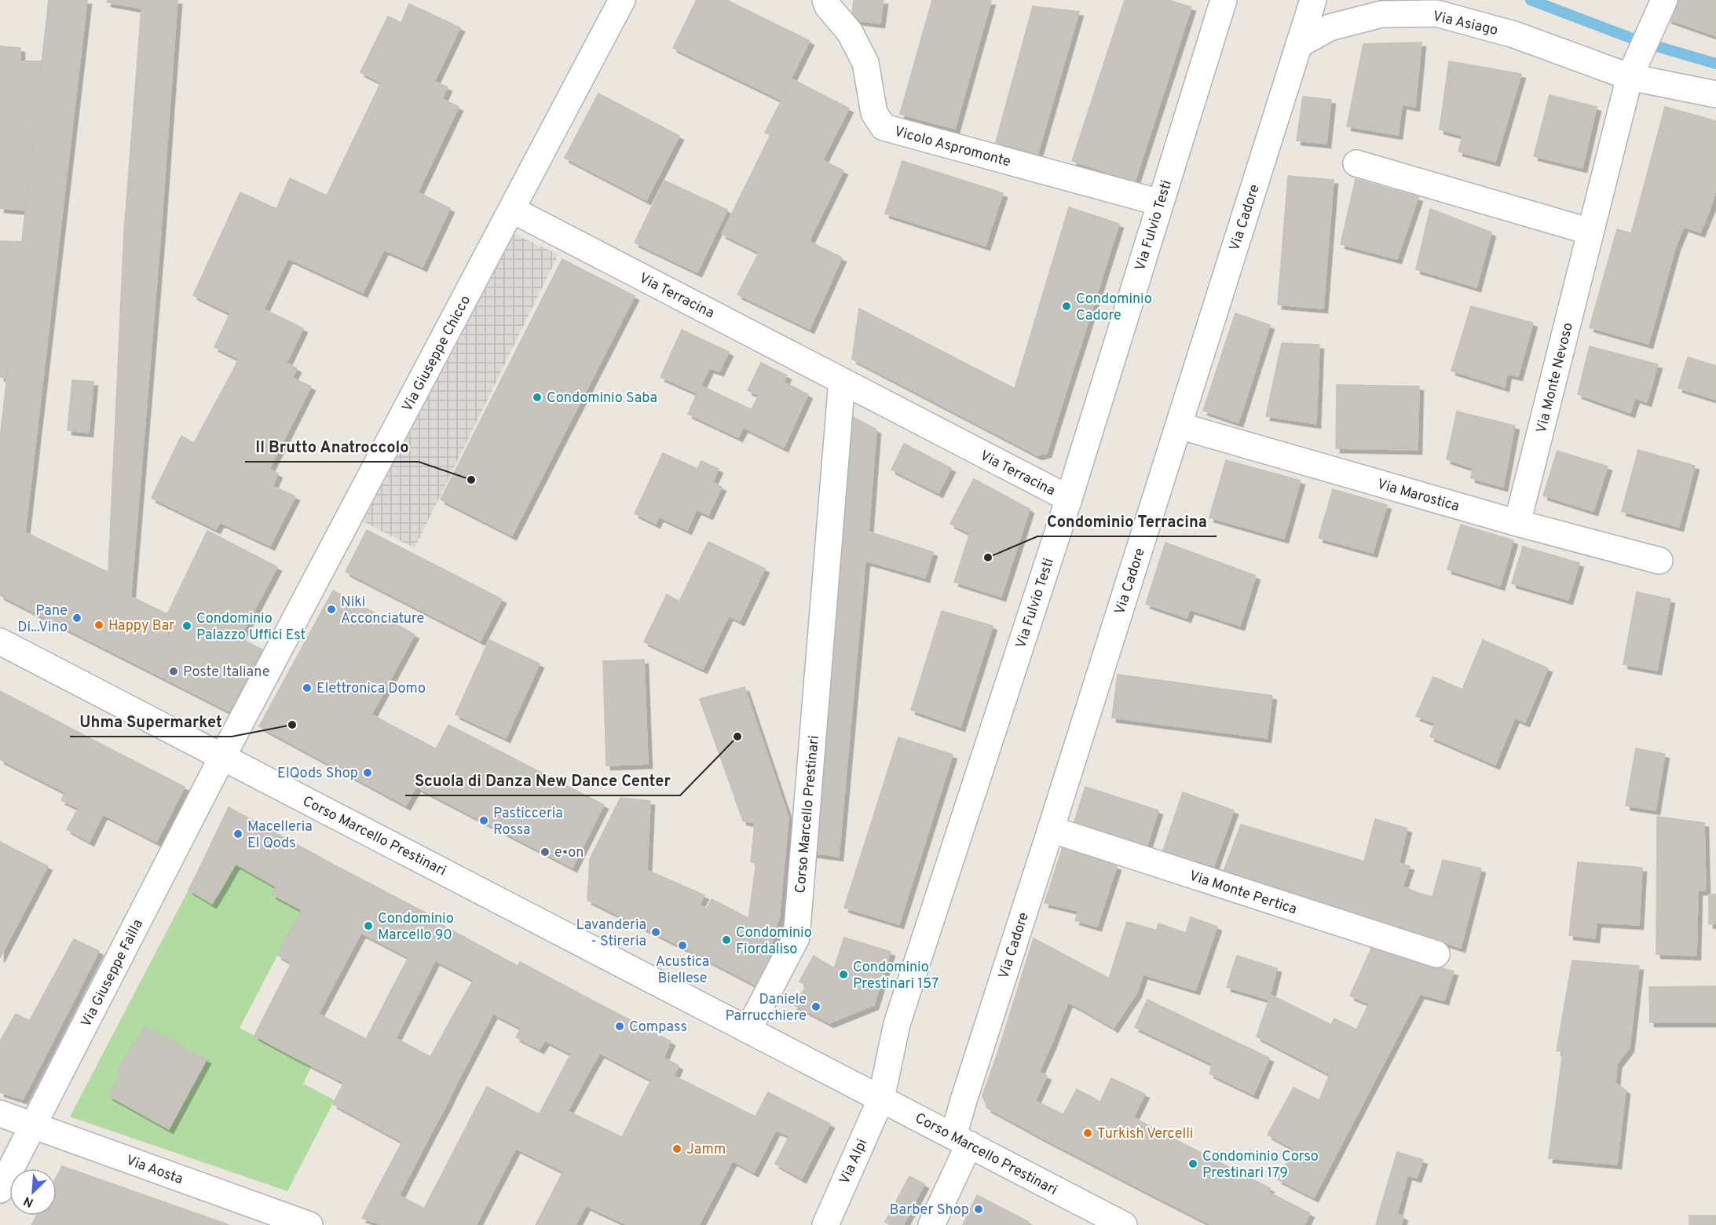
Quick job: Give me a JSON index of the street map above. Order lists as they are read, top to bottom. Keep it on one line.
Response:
{"streets":{"street":["Via Asiago","Vicolo Aspromonte","Via Cadore","Via Fulvio Testi","Via Terracina","Via Giuseppe Chicco","Via Monte Nevoso","Via Marostica","Corso Marcello Prestinari","Via Monte Pertica","Via Giuseppe Failla","Via Alpi","Via Aosta"]},"crossings":[["Via Asiago","Via Cadore"],["Via Asiago","Via Monte Nevoso"],["Vicolo Aspromonte","Via Fulvio Testi"],["Via Cadore","Via Marostica"],["Via Cadore","Corso Marcello Prestinari"],["Via Cadore","Via Monte Pertica"],["Via Fulvio Testi","Via Terracina"],["Via Fulvio Testi","Corso Marcello Prestinari"],["Via Fulvio Testi","Via Alpi"],["Via Terracina","Via Giuseppe Chicco"],["Via Terracina","Corso Marcello Prestinari"],["Via Giuseppe Chicco","Corso Marcello Prestinari"],["Via Giuseppe Chicco","Via Giuseppe Failla"],["Via Monte Nevoso","Via Marostica"],["Corso Marcello Prestinari","Via Giuseppe Failla"],["Corso Marcello Prestinari","Via Alpi"],["Via Giuseppe Failla","Via Aosta"]],"places":["Condominio Cadore","Condominio Saba","Il Brutto Anatroccolo","Condominio Terracina","Niki Acconciature","Pane Di...Vino","Happy Bar","Condominio Palazzo Uffici Est","Poste Italiane","Elettronica Domo","Uhma Supermarket","Scuola di Danza New Dance Center","ElQods Shop","Pasticceria Rossa","Macelleria El Qods","e•on","Condominio Marcello 90","Lavanderia - Stireria","Condominio Fiordaliso","Acustica Biellese","Condominio Prestinari 157","Daniele Parrucchiere","Compass","Turkish Vercelli","Jamm","Condominio Corso Prestinari 179","Barber Shop"],"north":"bottom left"}
